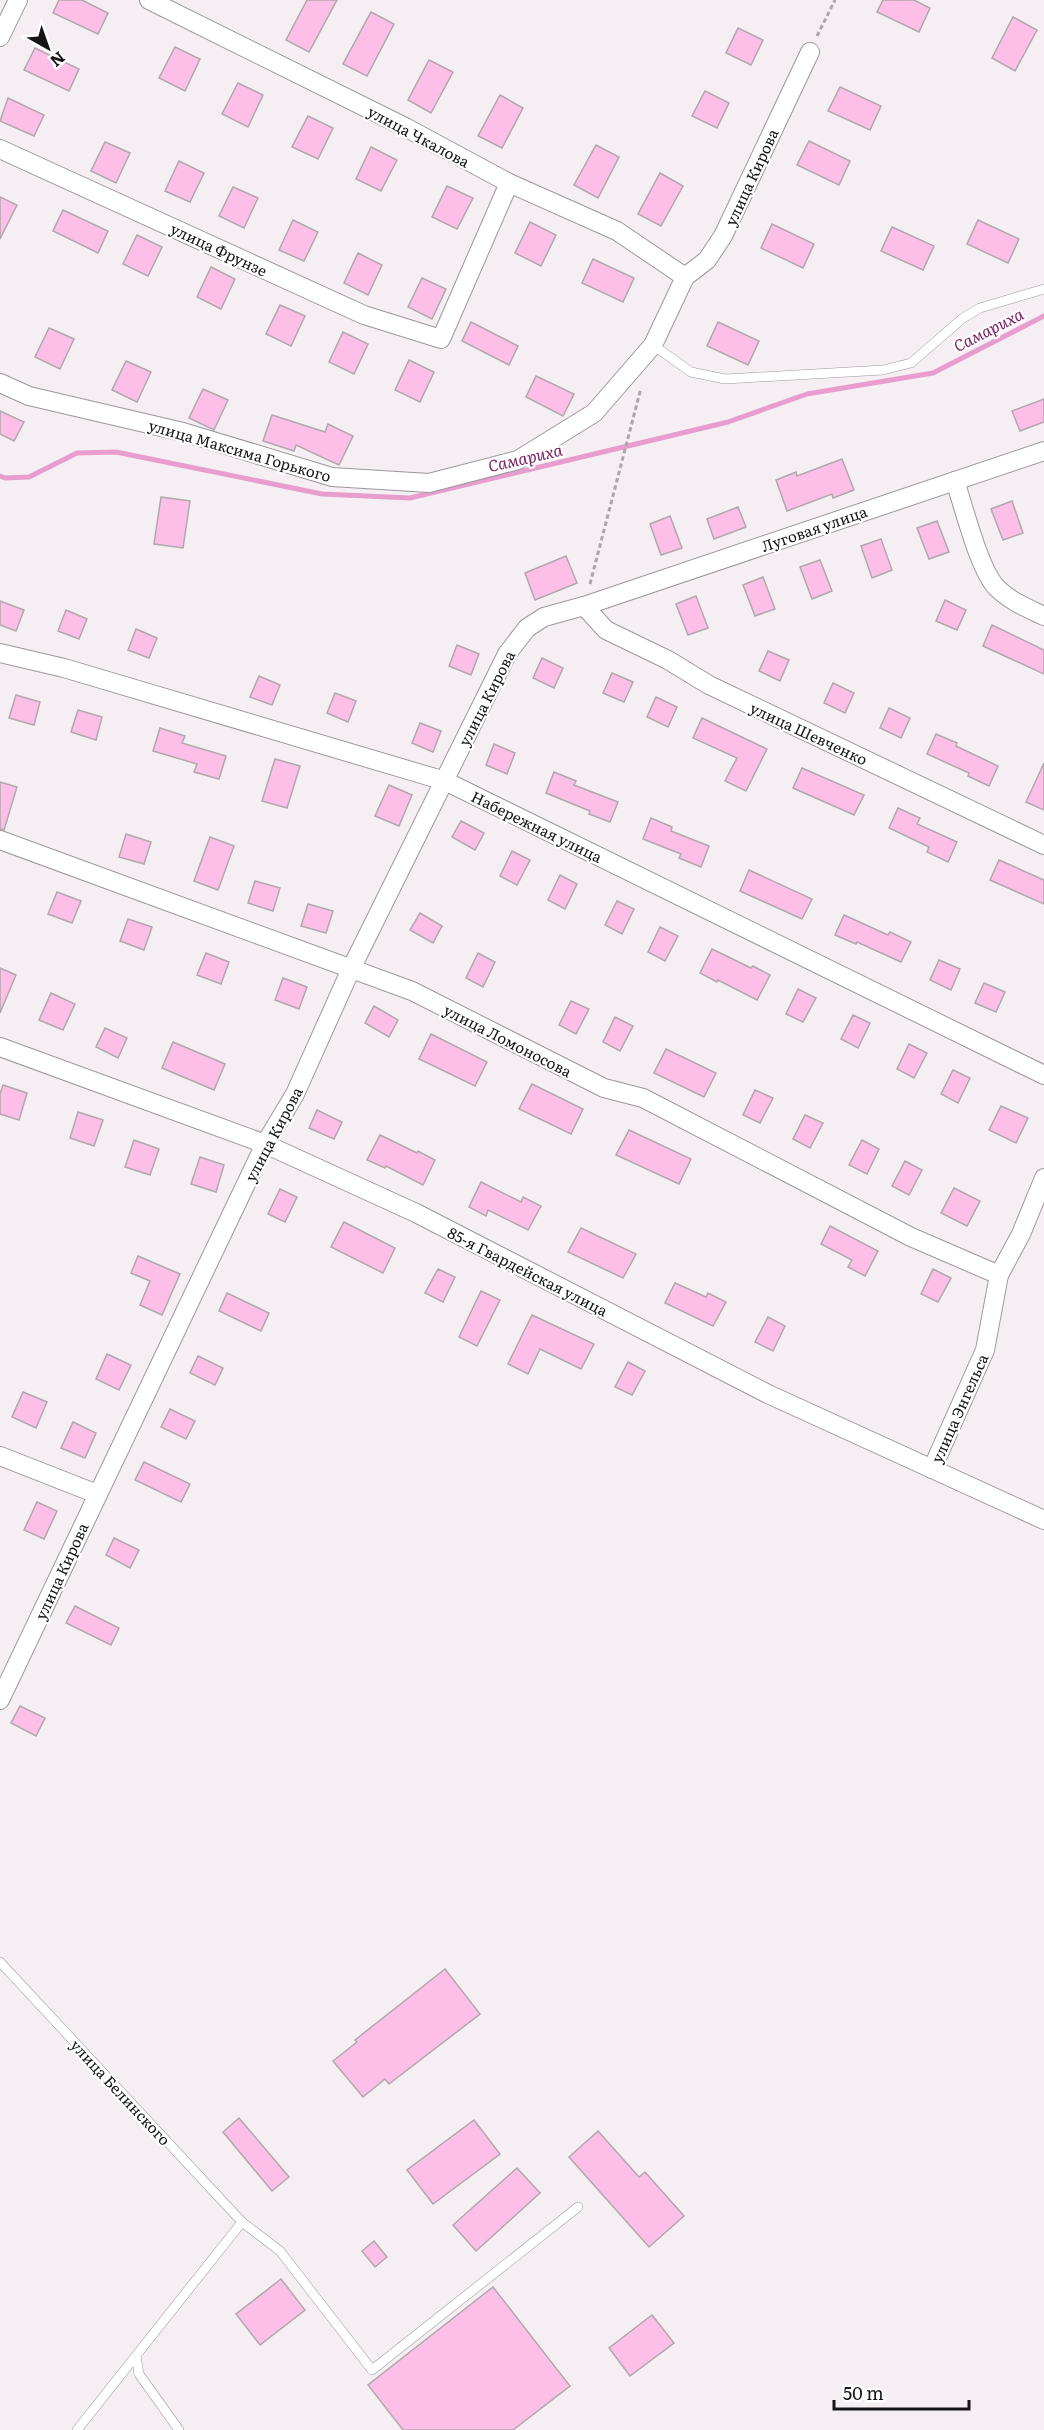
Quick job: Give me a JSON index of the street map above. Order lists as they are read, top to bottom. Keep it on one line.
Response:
{"streets":{"street":["улица Чкалова","улица Кирова","улица Фрунзе","улица Максима Горького","Луговая улица","улица Шевченко","Набережная улица","улица Ломоносова","85-я Гвардейская улица","улица Энгельса"],"lane":["улица Белинского"]},"crossings":[["улица Чкалова","улица Кирова"],["улица Чкалова","улица Фрунзе"],["улица Кирова","улица Максима Горького"],["улица Кирова","Луговая улица"],["улица Кирова","улица Шевченко"],["улица Кирова","Набережная улица"],["улица Кирова","улица Ломоносова"],["улица Кирова","85-я Гвардейская улица"],["Луговая улица","улица Шевченко"],["улица Ломоносова","улица Энгельса"],["85-я Гвардейская улица","улица Энгельса"]],"water":["Самариха"],"scale_bar":"50 m","north":"bottom right"}
